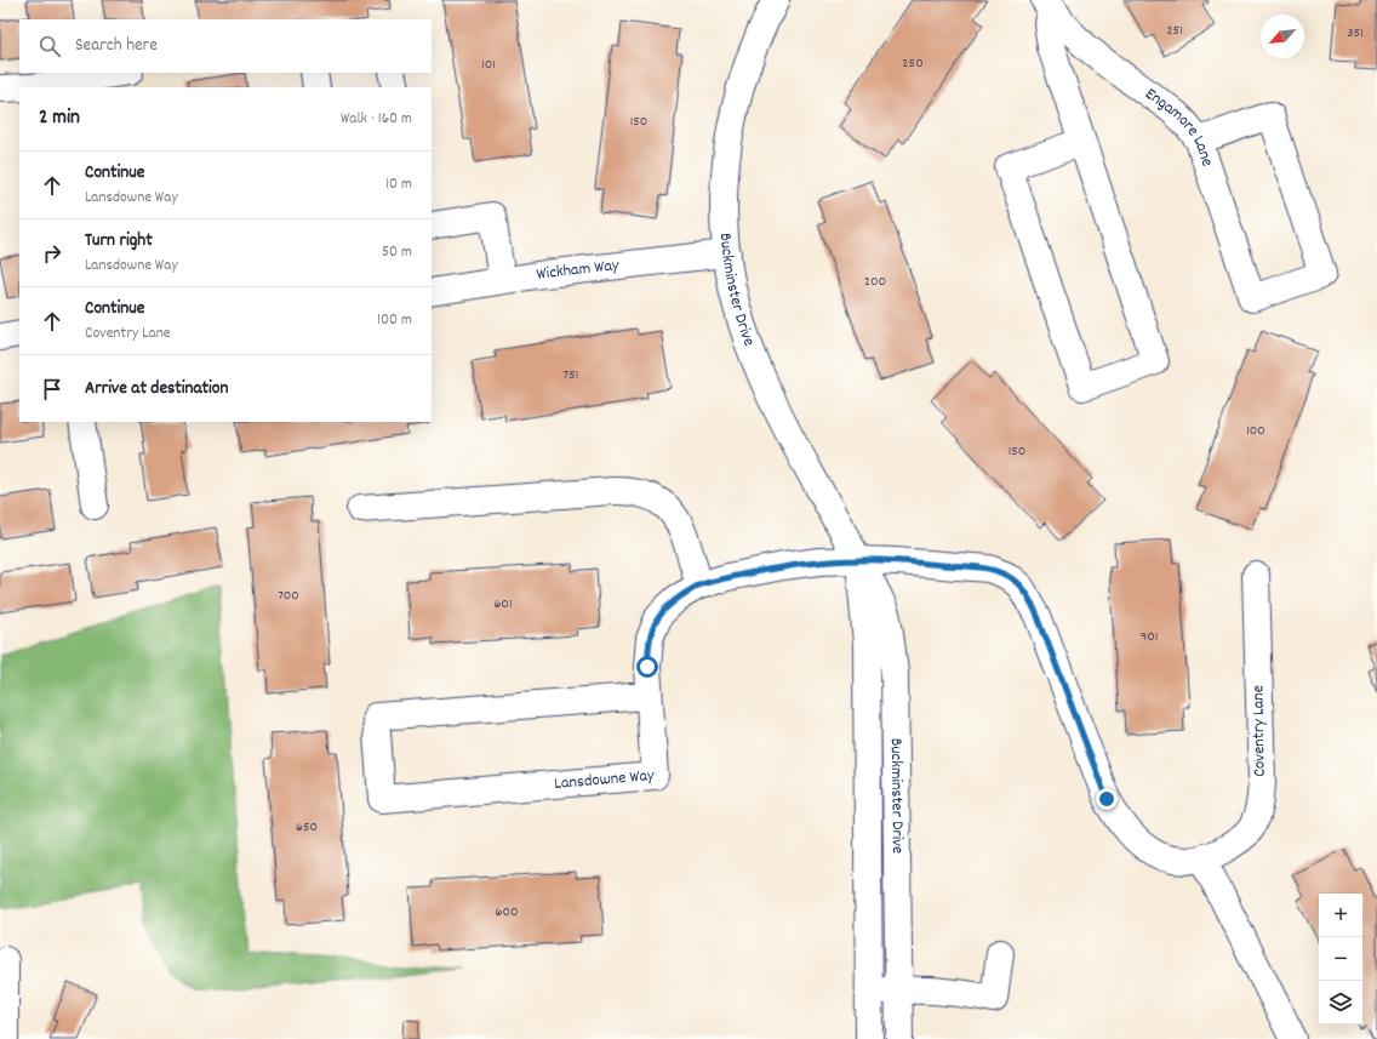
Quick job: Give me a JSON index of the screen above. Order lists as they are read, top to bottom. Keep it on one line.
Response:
{"streets":{"street":["Engamore Lane","Wickham Way","Buckminster Drive","Coventry Lane","Lansdowne Way"]},"crossings":[["Wickham Way","Buckminster Drive"],["Buckminster Drive","Coventry Lane"],["Buckminster Drive","Lansdowne Way"],["Coventry Lane","Lansdowne Way"]],"house_numbers":["251","351","250","101","150","200","751","100","150","700","601","901","650","600"],"north":"bottom left","page":{"search":"Search here","heading":["2 min","Walk · 160 m"],"list":[["Continue","Lansdowne Way","10 m"],["Turn right","Lansdowne Way","50 m"],["Continue","Coventry Lane","100 m"],"Arrive at destination"],"map_buttons":["+","−"]}}
